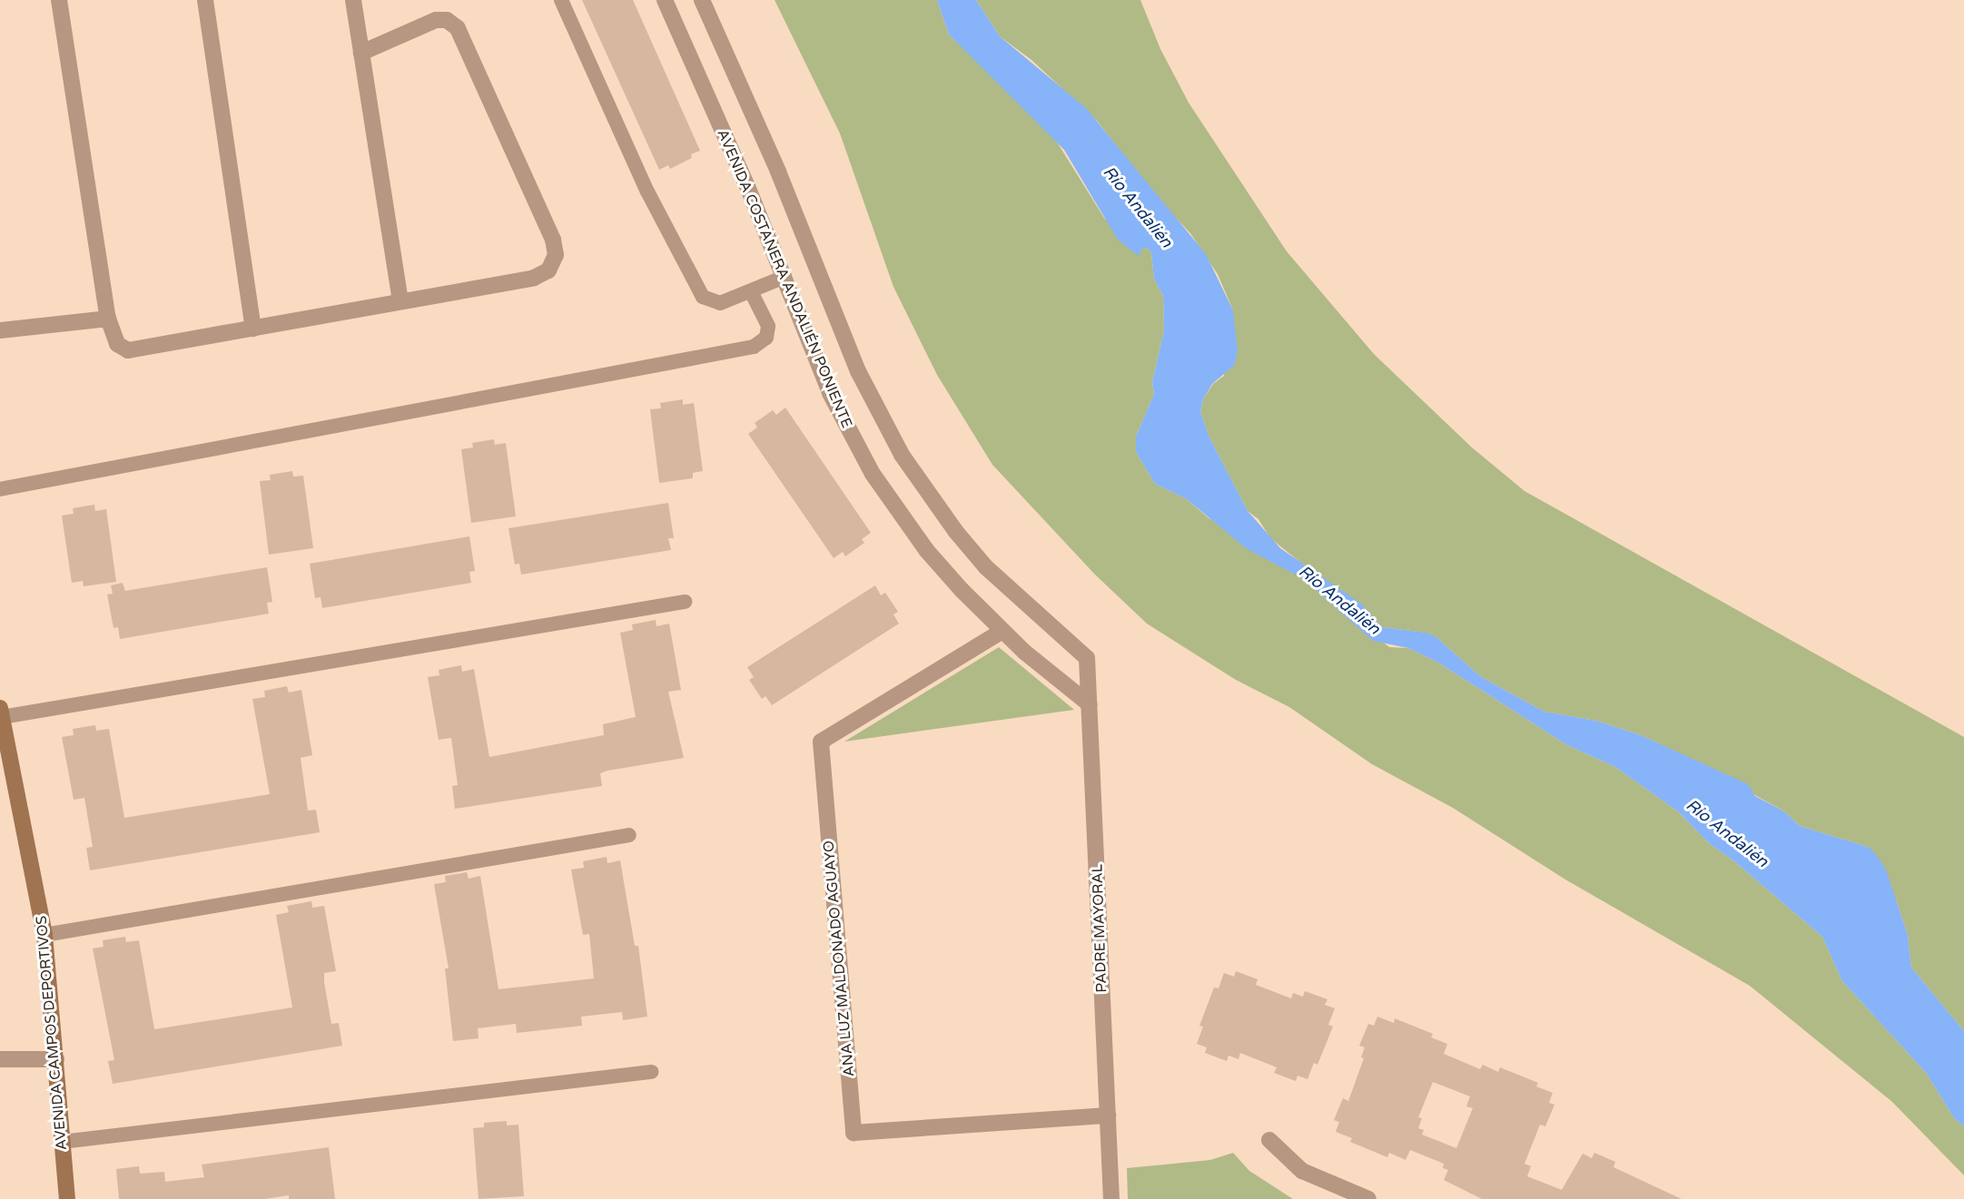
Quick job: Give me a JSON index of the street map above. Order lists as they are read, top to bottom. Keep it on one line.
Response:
{"streets":{"street":["AVENIDA COSTANERA ANDALIÉN PONIENTE","PADRE MAYORAL","ANA LUZ MALDONADO AGUAYO","AVENIDA CAMPOS DEPORTIVOS"]},"crossings":[["AVENIDA COSTANERA ANDALIÉN PONIENTE","PADRE MAYORAL"],["AVENIDA COSTANERA ANDALIÉN PONIENTE","ANA LUZ MALDONADO AGUAYO"],["PADRE MAYORAL","ANA LUZ MALDONADO AGUAYO"]],"water":["Río Andalién"]}
